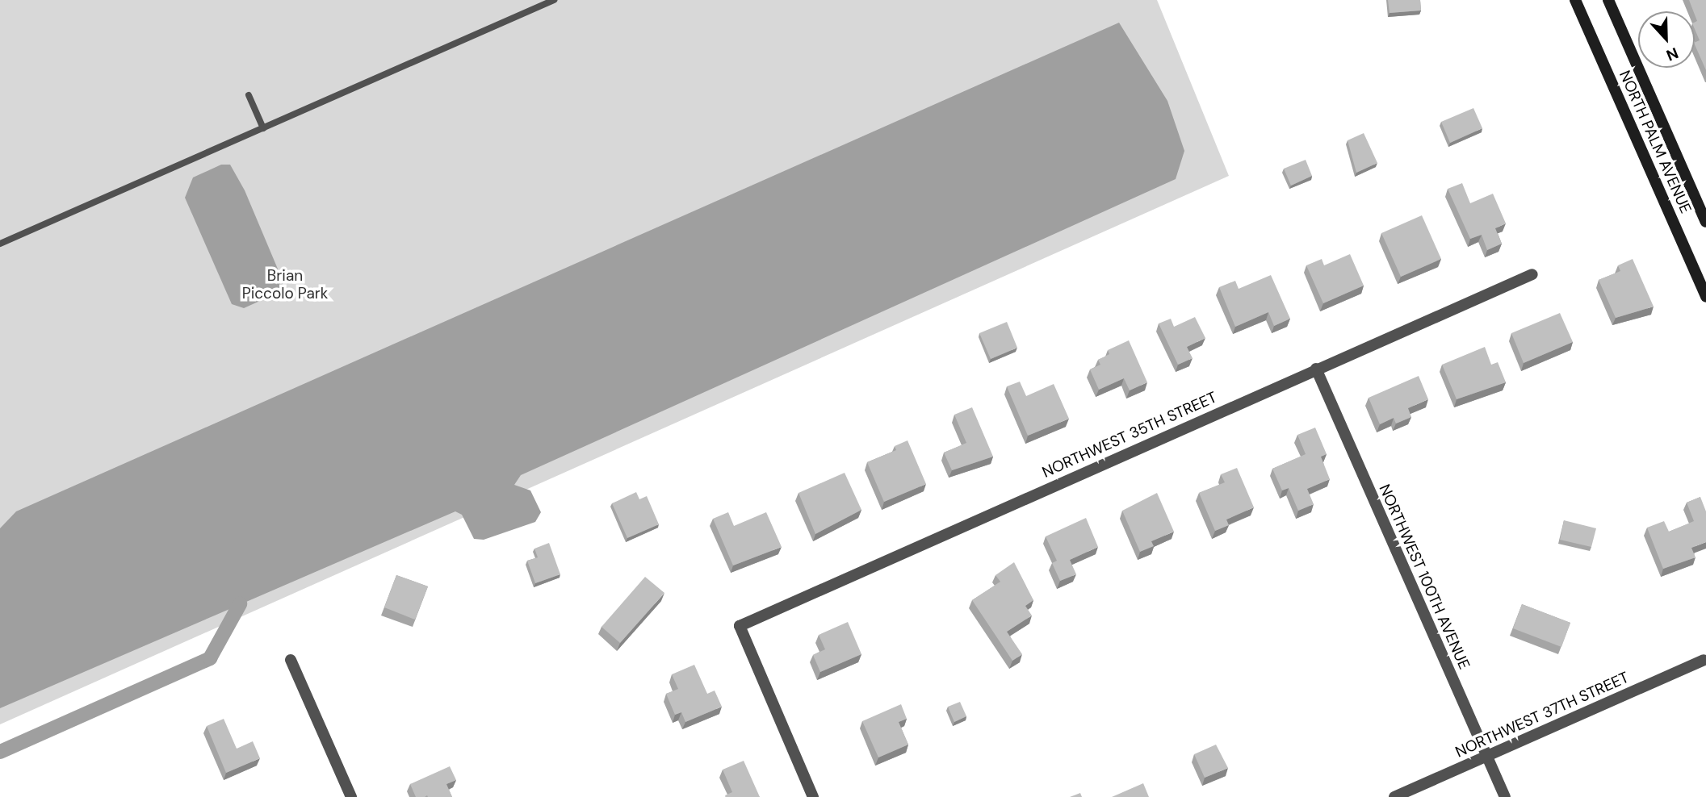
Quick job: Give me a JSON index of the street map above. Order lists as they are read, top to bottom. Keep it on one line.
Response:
{"streets":{"main road":["NORTH PALM AVENUE"],"street":["NORTHWEST 35TH STREET","NORTHWEST 100TH AVENUE","NORTHWEST 37TH STREET"]},"crossings":[["NORTHWEST 35TH STREET","NORTHWEST 100TH AVENUE"],["NORTHWEST 100TH AVENUE","NORTHWEST 37TH STREET"]],"parks":["Brian Piccolo Park"],"north":"bottom"}
